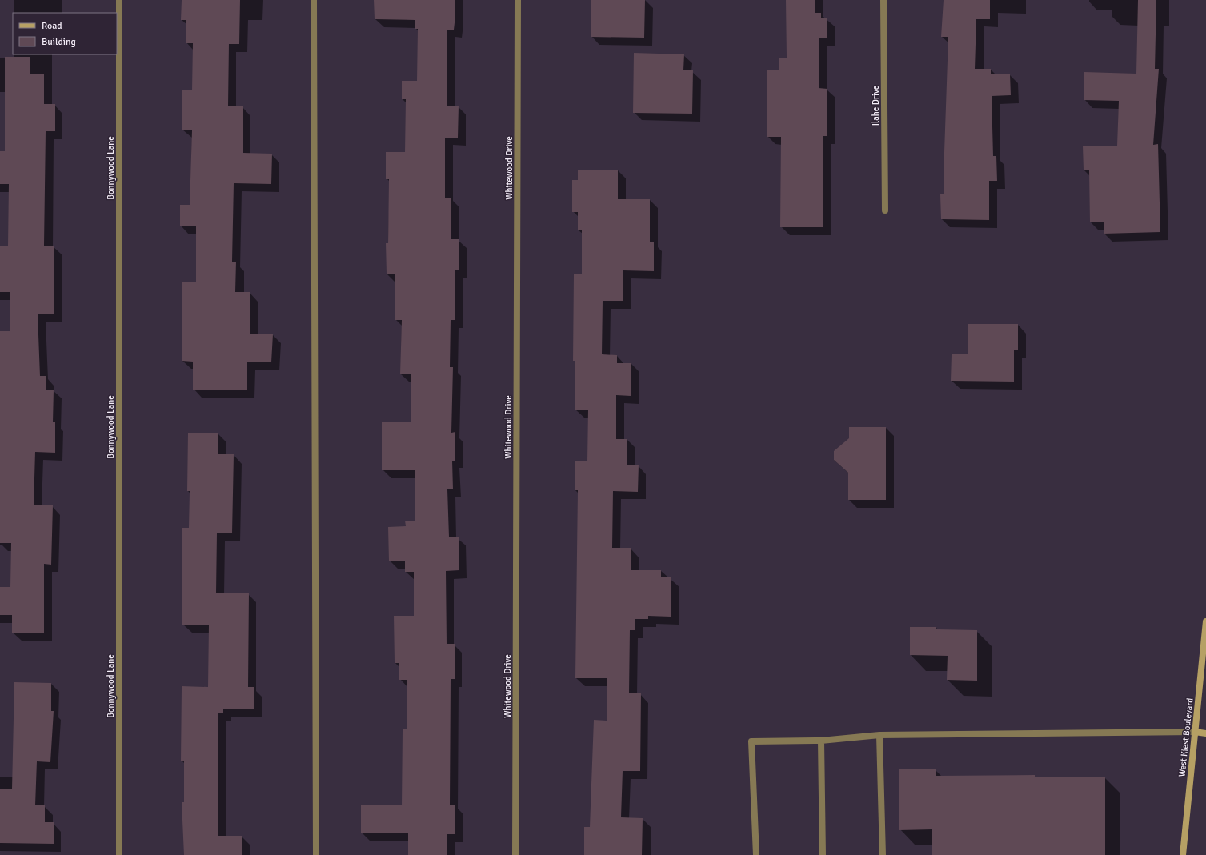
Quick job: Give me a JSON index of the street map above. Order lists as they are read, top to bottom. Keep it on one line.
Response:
{"streets":{"main road":["West Kiest Boulevard"],"street":["Ilahe Drive","Bonnywood Lane","Whitewood Drive"]},"legend":["Road","Building"]}
